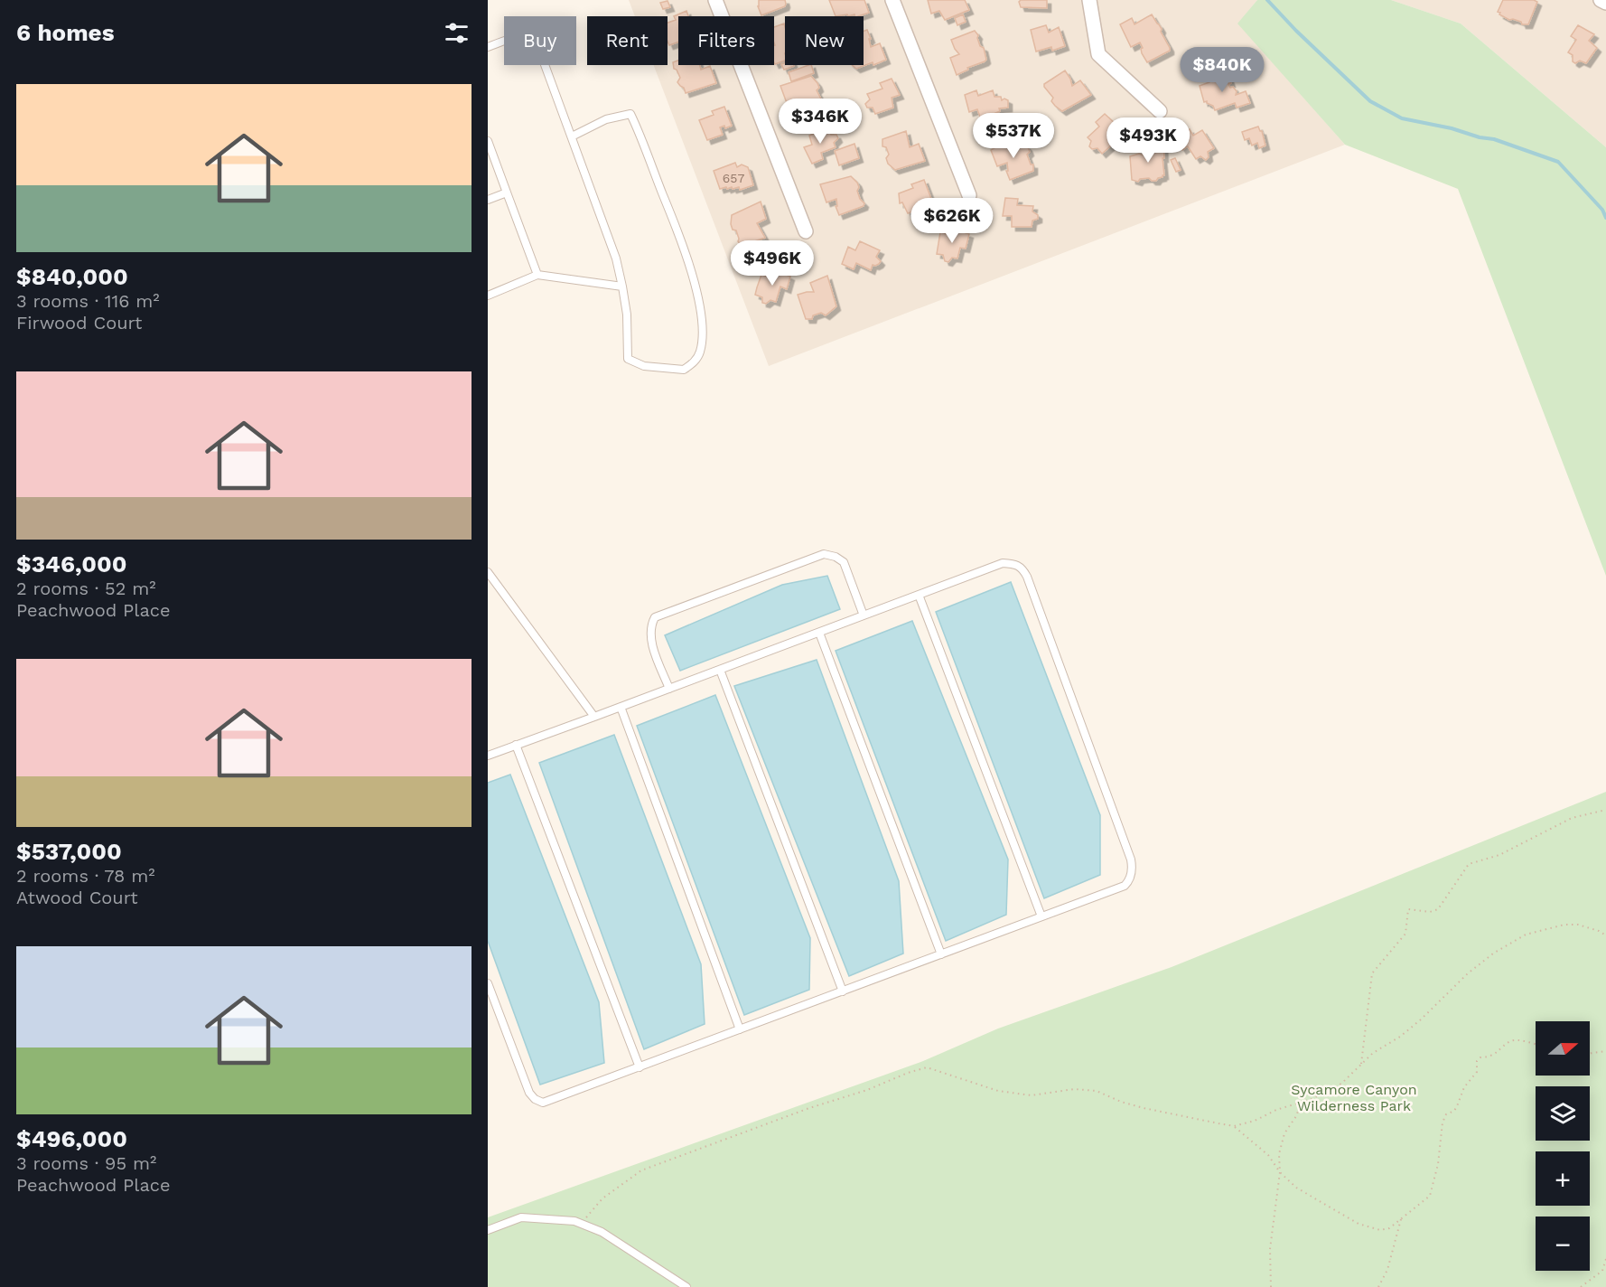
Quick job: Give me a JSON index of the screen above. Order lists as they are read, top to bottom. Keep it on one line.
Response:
{"parks":["Sycamore Canyon Wilderness Park"],"house_numbers":["657"],"north":"right","page":{"heading":"6 homes","chip":["Buy","Rent","Filters","New"],"price":["$840K","$346K","$537K","$493K","$626K","$496K"],"list":[{"name":"$840,000","note":"3 rooms · 116 m² · Firwood Court"},{"name":"$346,000","note":"2 rooms · 52 m² · Peachwood Place"},{"name":"$537,000","note":"2 rooms · 78 m² · Atwood Court"},{"name":"$496,000","note":"3 rooms · 95 m² · Peachwood Place"}],"map_buttons":["+","−"]}}
